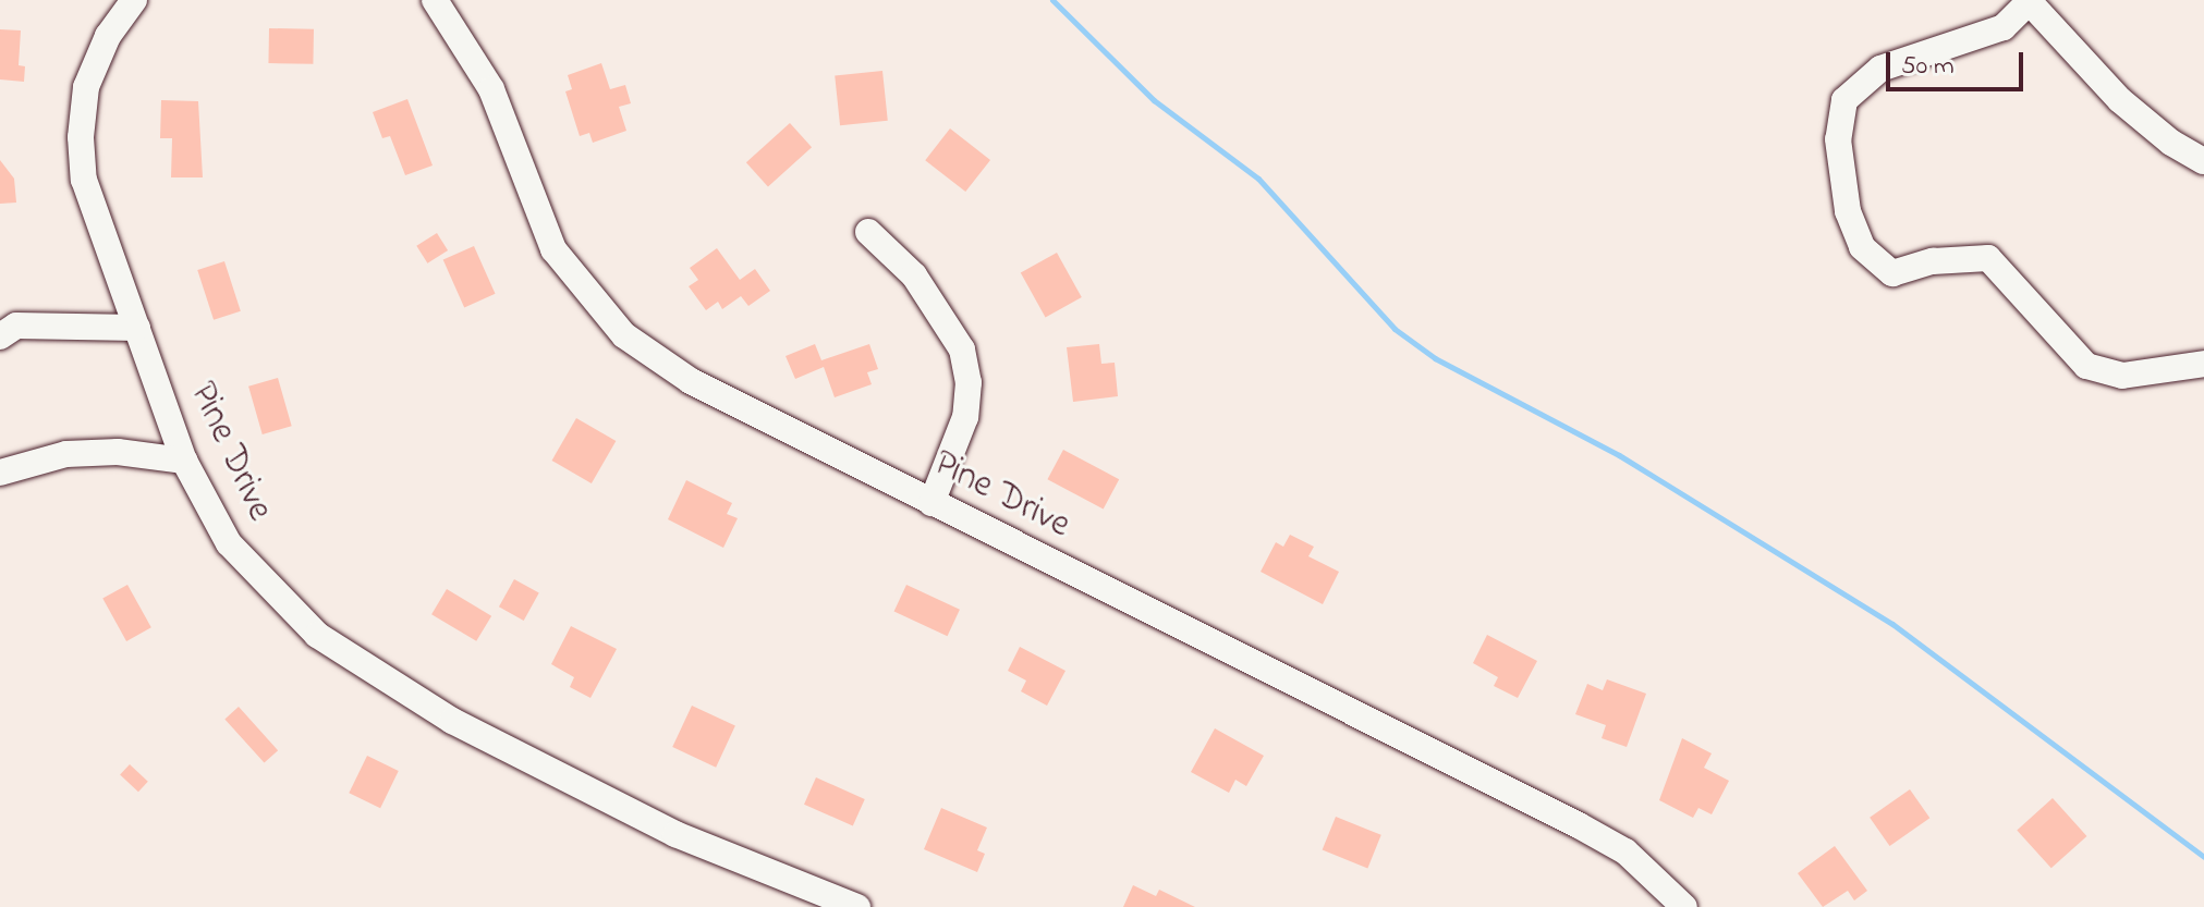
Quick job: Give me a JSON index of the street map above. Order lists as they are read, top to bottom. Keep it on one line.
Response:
{"streets":{"street":["Pine Drive"]},"scale_bar":"50 m"}
